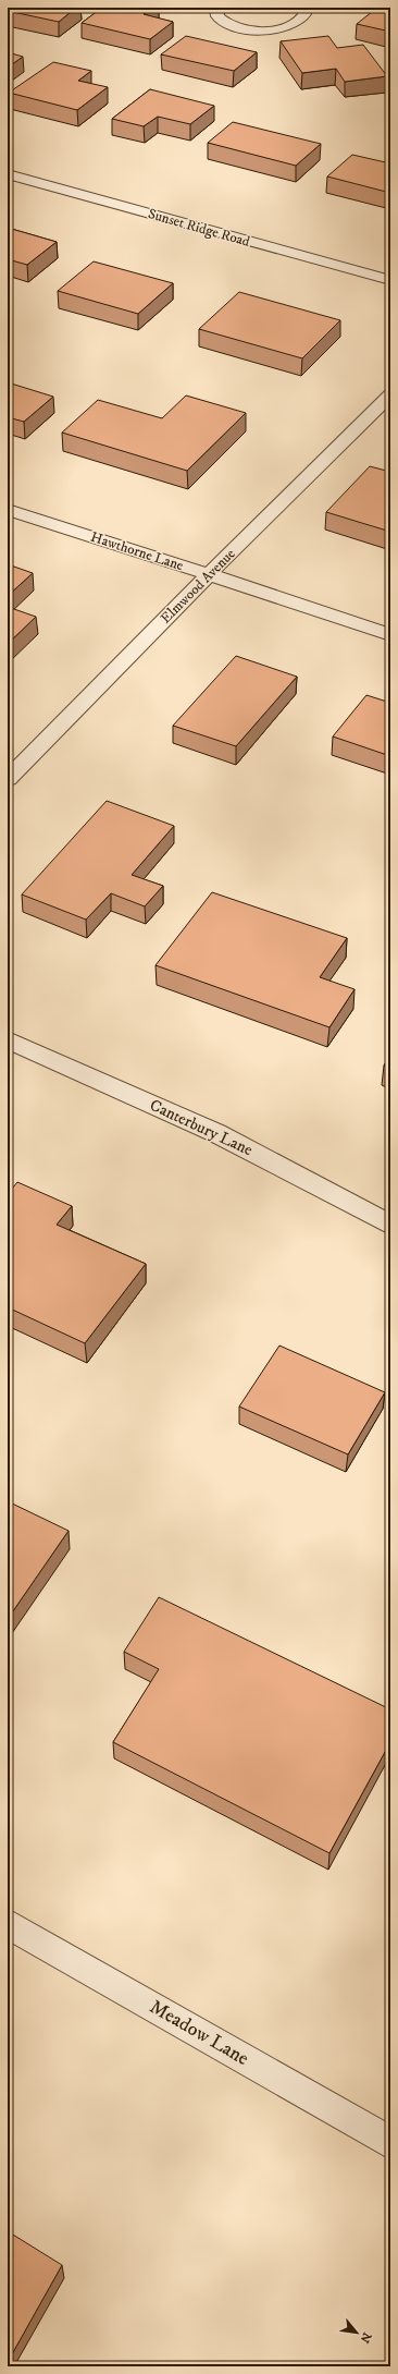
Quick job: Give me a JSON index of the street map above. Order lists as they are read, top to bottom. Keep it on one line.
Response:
{"streets":{"street":["Sunset Ridge Road","Hawthorne Lane","Elmwood Avenue","Canterbury Lane","Meadow Lane"]},"crossings":[["Hawthorne Lane","Elmwood Avenue"]],"north":"bottom right"}
